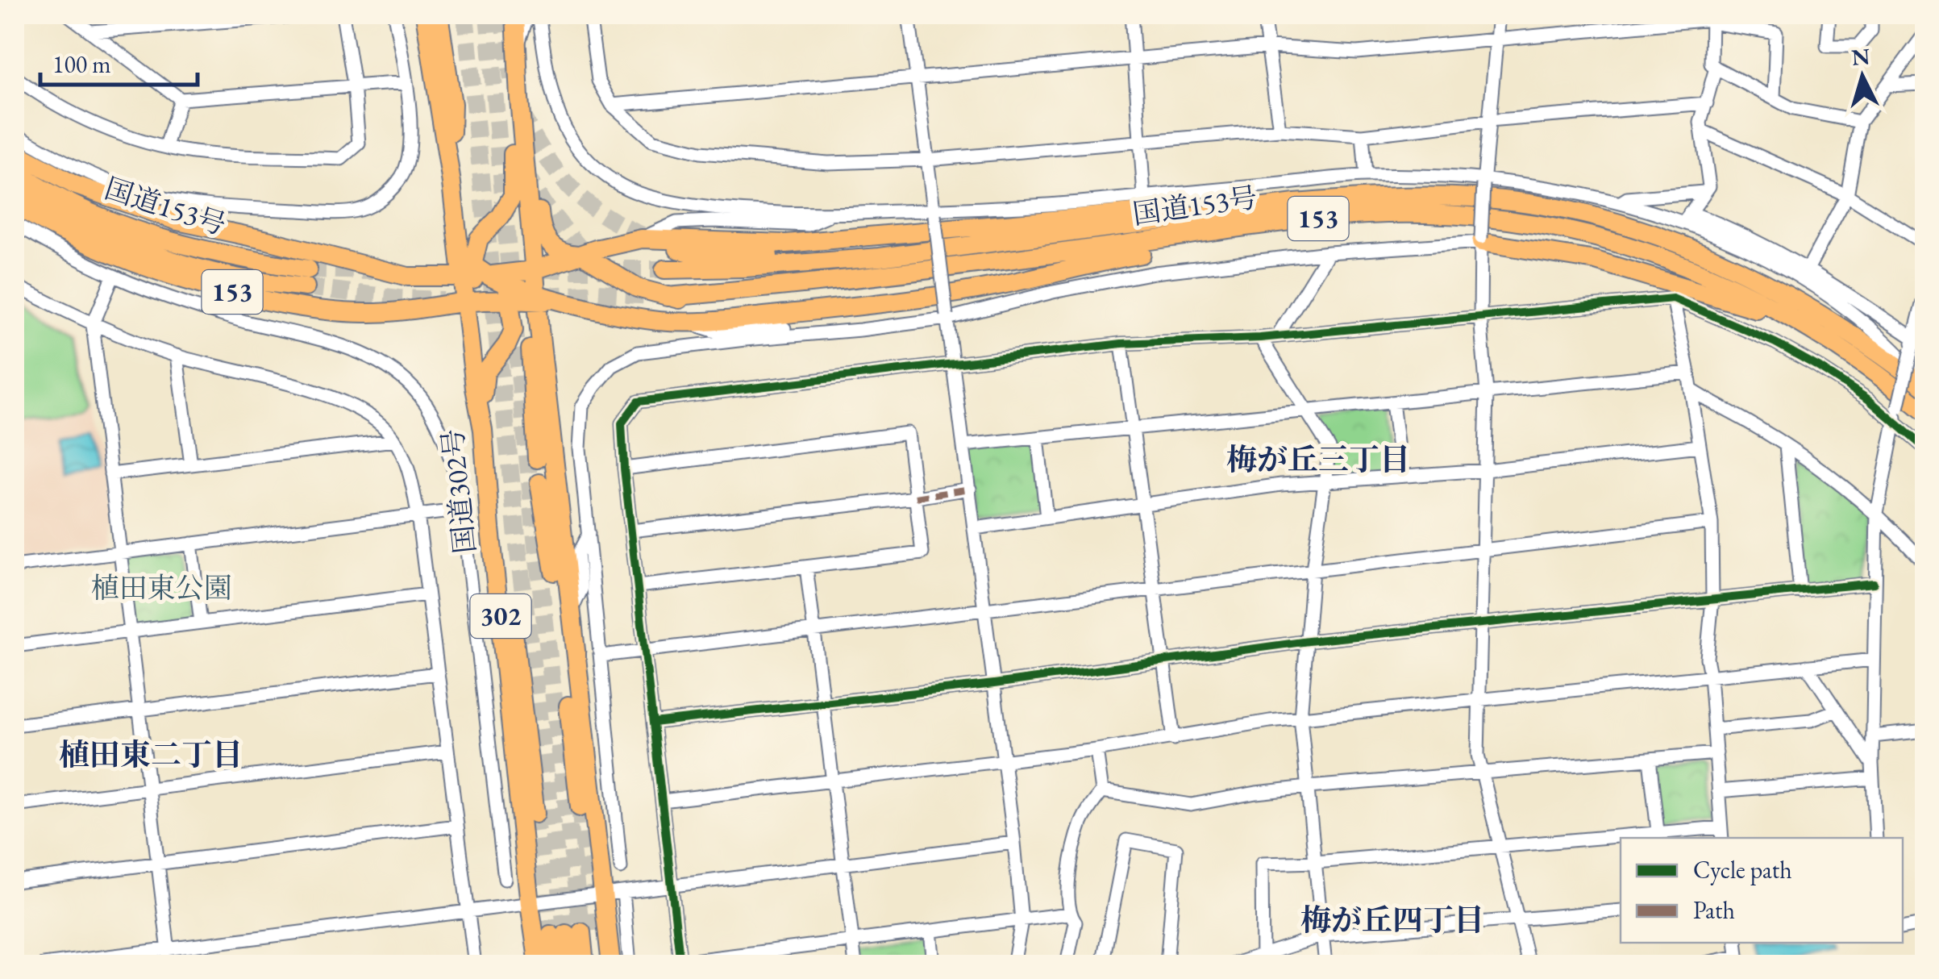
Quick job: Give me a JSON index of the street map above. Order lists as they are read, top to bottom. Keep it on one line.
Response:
{"streets":{"highway":["国道153号","153","国道302号","302"]},"crossings":[["国道153号","153"],["153","国道302号"],["153","302"],["国道302号","302"]],"districts":["梅が丘三丁目","植田東二丁目","梅が丘四丁目"],"parks":["植田東公園"],"legend":["Cycle path","Path"],"scale_bar":"100 m","north":"top"}
